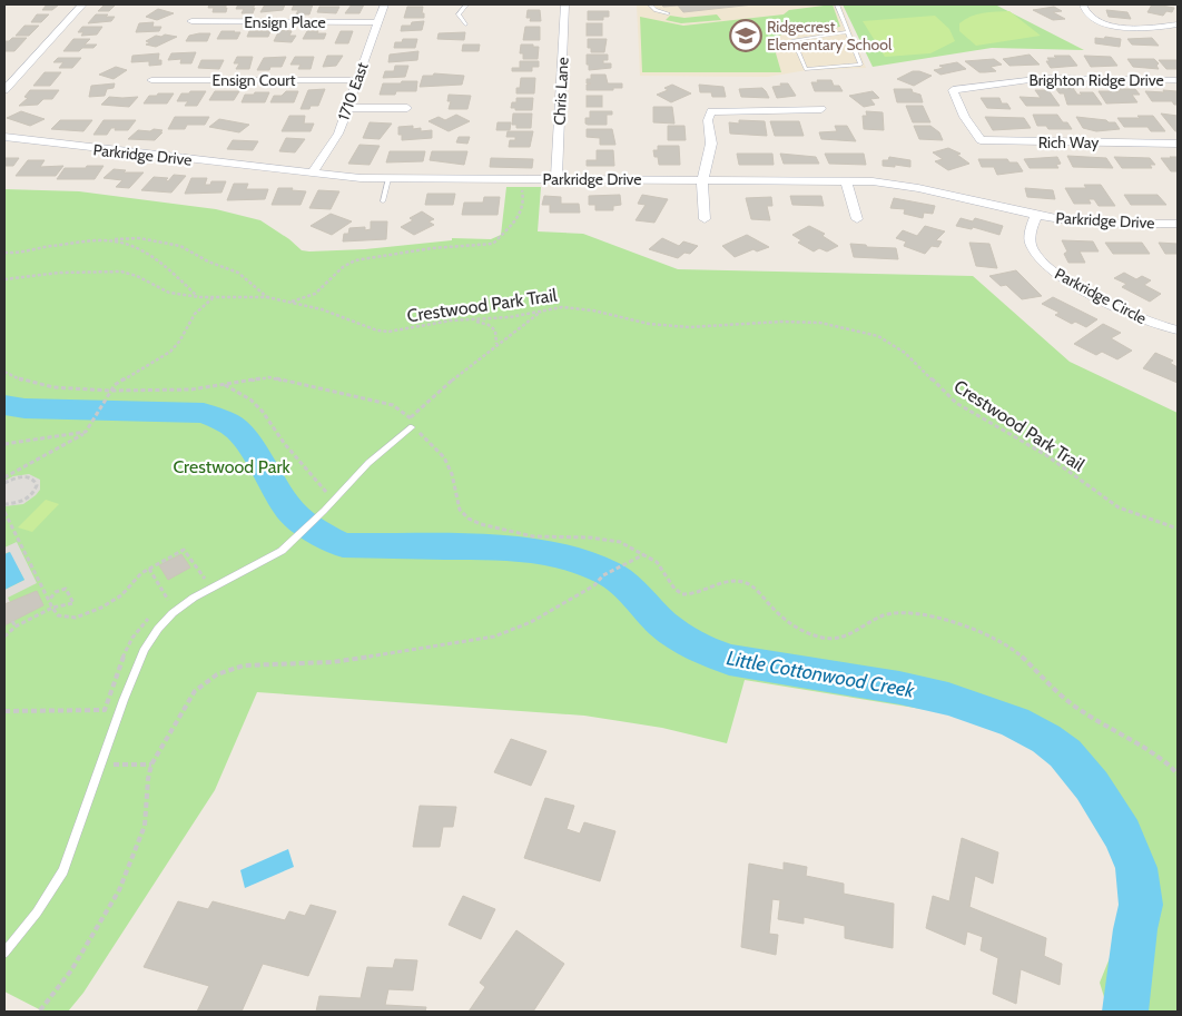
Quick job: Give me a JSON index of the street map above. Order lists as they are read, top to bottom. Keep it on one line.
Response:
{"streets":{"street":["Ensign Place","Ensign Court","Brighton Ridge Drive","1710 East","Chris Lane","Rich Way","Parkridge Drive","Parkridge Circle"],"path":["Crestwood Park Trail"]},"crossings":[["Ensign Place","1710 East"],["Ensign Court","1710 East"],["Brighton Ridge Drive","Rich Way"],["1710 East","Parkridge Drive"],["Chris Lane","Parkridge Drive"],["Parkridge Drive","Parkridge Circle"]],"water":["Little Cottonwood Creek"],"parks":["Crestwood Park"],"places":{"school or university":["Ridgecrest Elementary School"]}}
